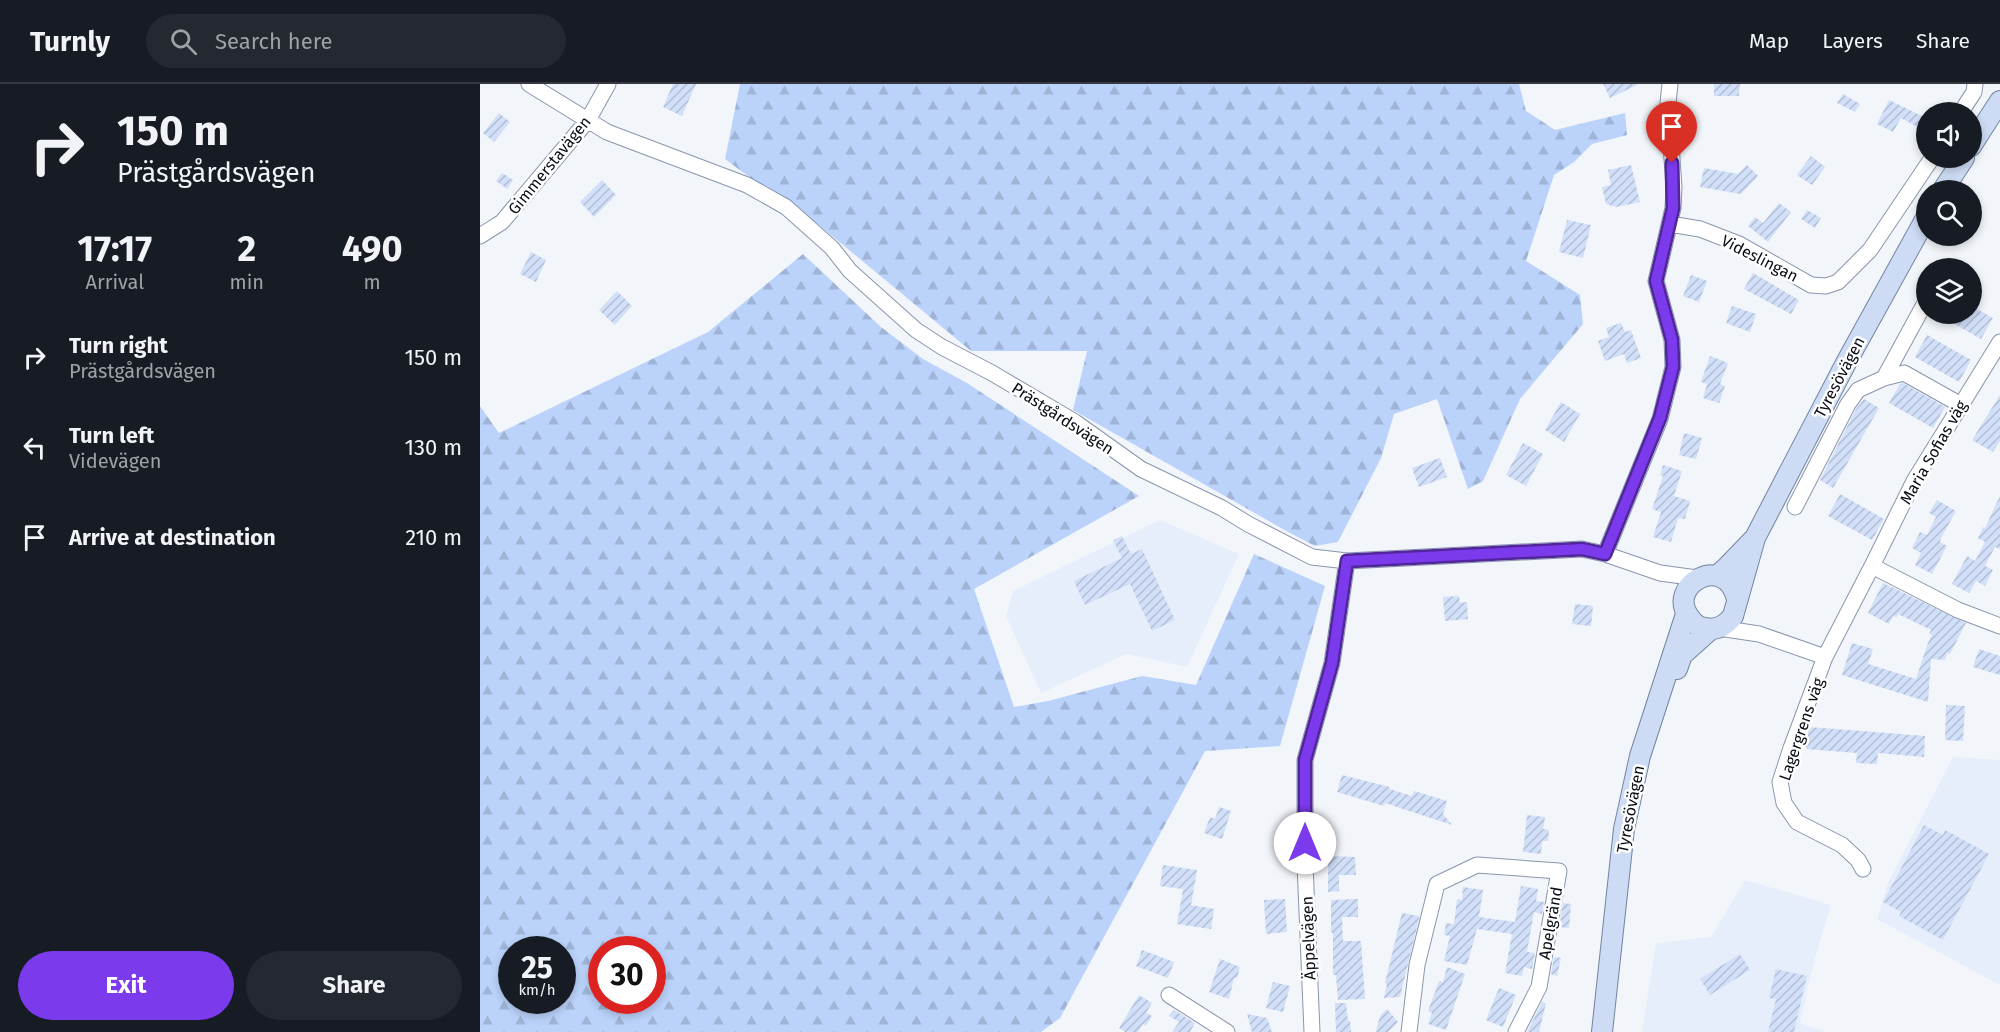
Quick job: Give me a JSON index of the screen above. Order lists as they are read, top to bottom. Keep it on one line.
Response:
{"streets":{"main road":["Tyresövägen"],"street":["Gimmerstavägen","Videslingan","Prästgårdsvägen","Maria Sofias väg","Lagergrens väg","Apelgränd","Äppelvägen"]},"crossings":[["Gimmerstavägen","Prästgårdsvägen"],["Tyresövägen","Prästgårdsvägen"],["Tyresövägen","Lagergrens väg"],["Prästgårdsvägen","Lagergrens väg"],["Prästgårdsvägen","Äppelvägen"],["Maria Sofias väg","Lagergrens väg"]],"page":{"header":"Turnly","search":"Search here","nav":["Map","Layers","Share"],"turn":["150 m","Prästgårdsvägen"],"eta":["17:17","Arrival","2","min","490","m"],"list":[{"name":"Turn right","note":"Prästgårdsvägen","value":"150 m"},{"name":"Turn left","note":"Videvägen","value":"130 m"},{"name":"Arrive at destination","value":"210 m"}],"speed":"25 km/h","limit":"30","buttons":["Exit","Share"]}}
